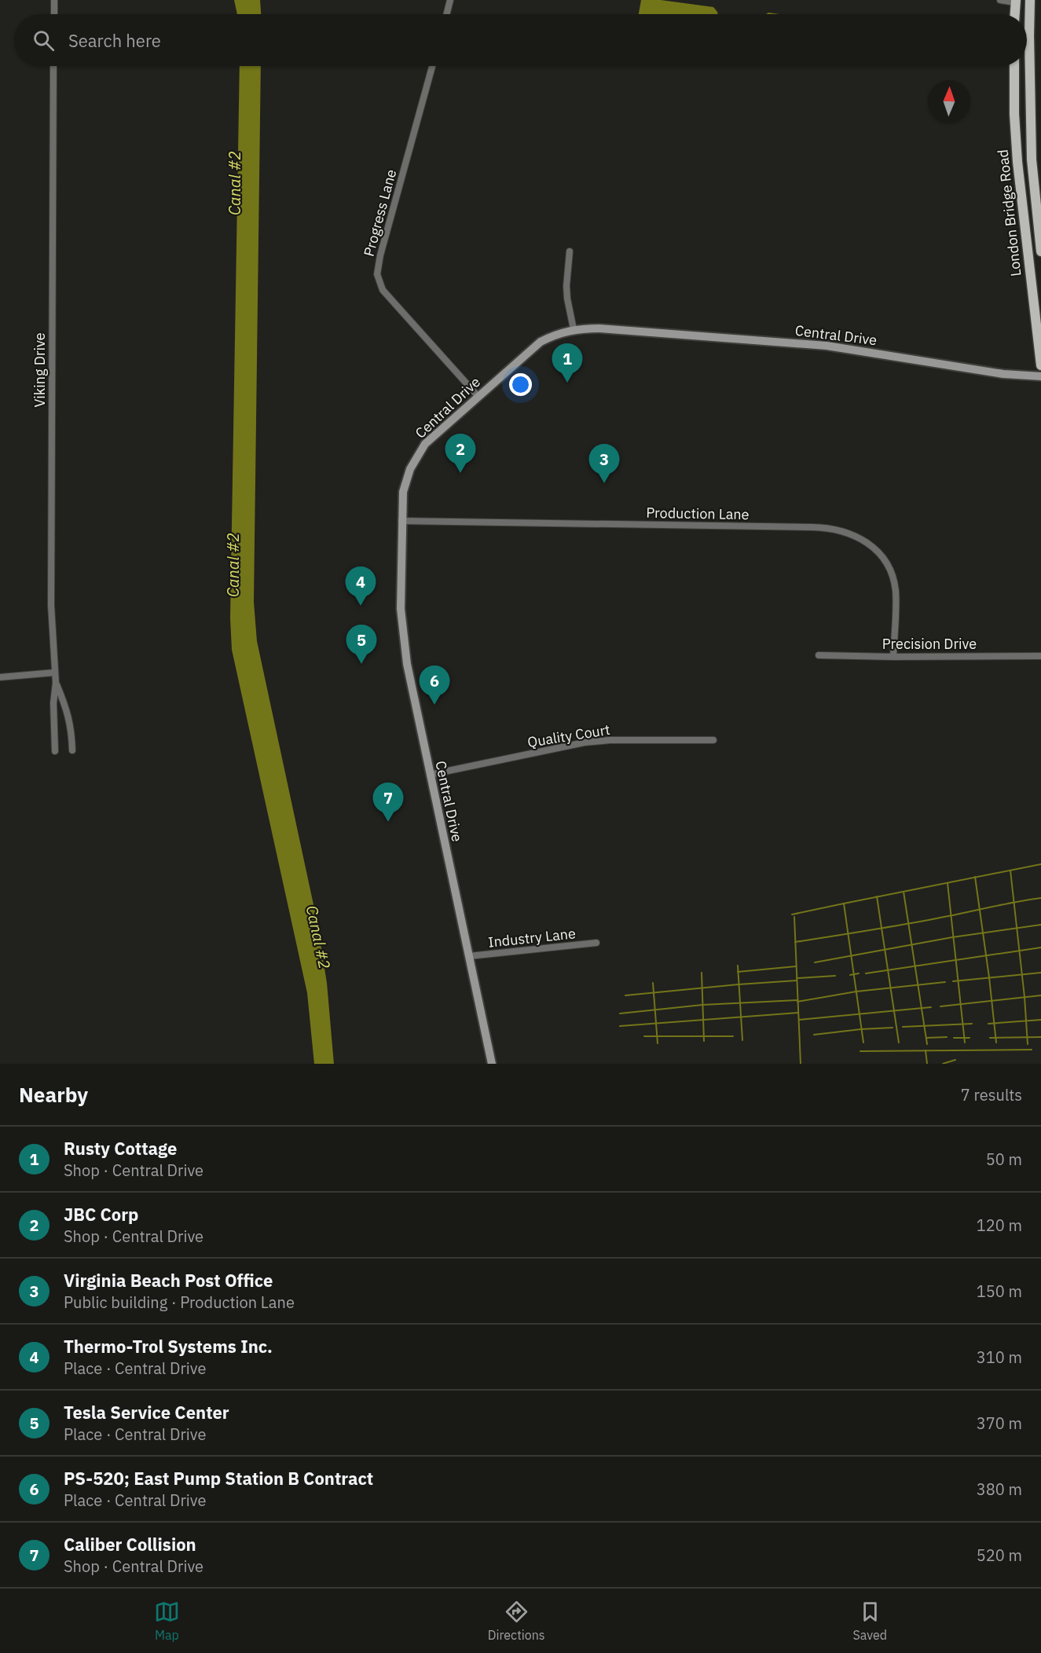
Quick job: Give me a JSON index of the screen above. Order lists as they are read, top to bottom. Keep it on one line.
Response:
{"streets":{"main road":["London Bridge Road"],"street":["Progress Lane","Central Drive","Viking Drive","Production Lane","Precision Drive","Quality Court","Industry Lane"]},"crossings":[["Progress Lane","Central Drive"],["Central Drive","Production Lane"],["Central Drive","Quality Court"],["Central Drive","Industry Lane"],["Production Lane","Precision Drive"]],"water":["Canal #2"],"north":"top","page":{"search":"Search here","pins":["1","2","3","4","5","6","7"],"heading":["Nearby","7 results"],"list":[{"mark":"1","name":"Rusty Cottage","note":"Shop · Central Drive","value":"50 m"},{"mark":"2","name":"JBC Corp","note":"Shop · Central Drive","value":"120 m"},{"mark":"3","name":"Virginia Beach Post Office","note":"Public building · Production Lane","value":"150 m"},{"mark":"4","name":"Thermo-Trol Systems Inc.","note":"Place · Central Drive","value":"310 m"},{"mark":"5","name":"Tesla Service Center","note":"Place · Central Drive","value":"370 m"},{"mark":"6","name":"PS-520; East Pump Station B Contract","note":"Place · Central Drive","value":"380 m"},{"mark":"7","name":"Caliber Collision","note":"Shop · Central Drive","value":"520 m"}],"nav":["Map","Directions","Saved"]}}
